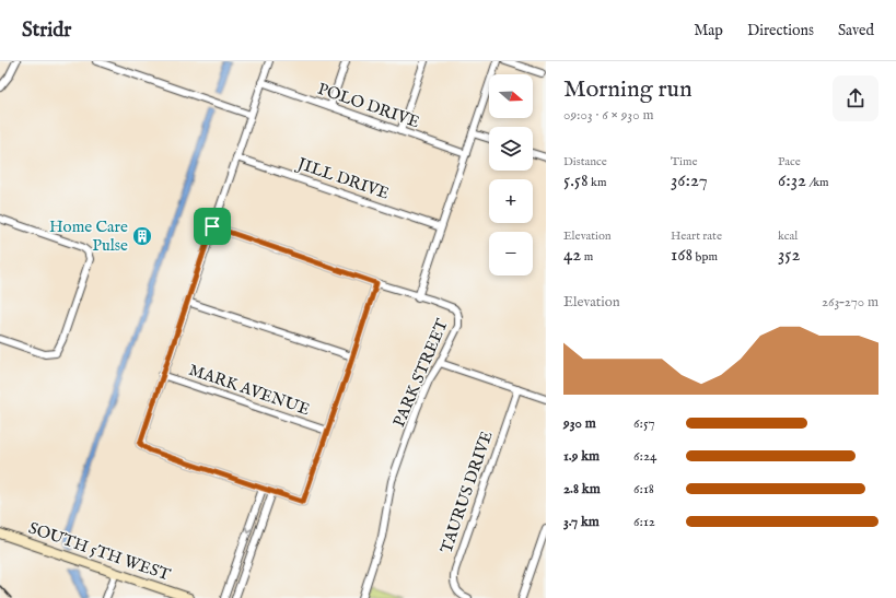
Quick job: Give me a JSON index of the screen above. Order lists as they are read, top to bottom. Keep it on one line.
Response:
{"streets":{"street":["POLO DRIVE","JILL DRIVE","PARK STREET","MARK AVENUE","TAURUS DRIVE","SOUTH 5TH WEST"]},"places":{"building":["Home Care Pulse"]},"north":"right","page":{"header":"Stridr","nav":["Map","Directions","Saved"],"heading":["Morning run","09:03 · 6 × 930 m"],"map_buttons":["+","−"],"stats":[["Distance","5.58 km"],["Time","36:27"],["Pace","6:32 /km"],["Elevation","42 m"],["Heart rate","168 bpm"],["kcal","352"]],"chart":["Elevation","263–270 m"],"list":[{"name":"930 m","note":"6:57"},{"name":"1.9 km","note":"6:24"},{"name":"2.8 km","note":"6:18"},{"name":"3.7 km","note":"6:12"}]}}
